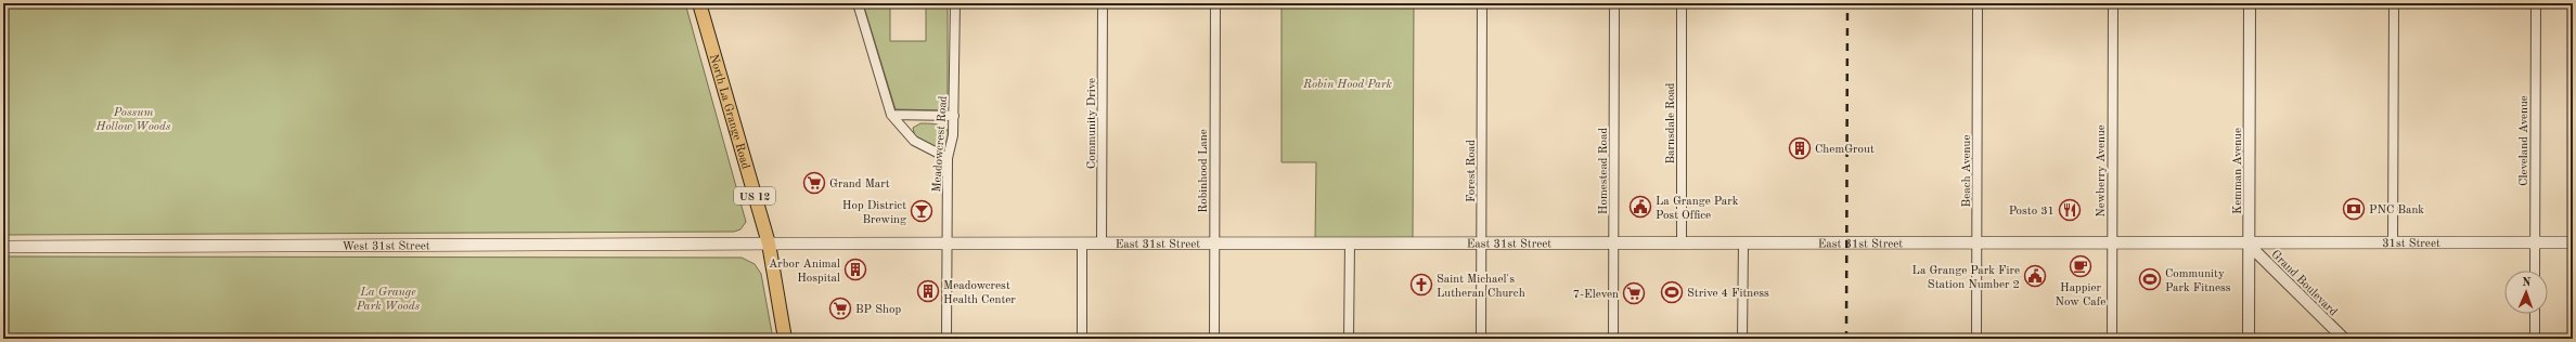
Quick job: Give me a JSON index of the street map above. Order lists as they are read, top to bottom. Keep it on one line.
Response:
{"streets":{"main road":["North La Grange Road","US 12","East 31st Street","31st Street","West 31st Street"],"street":["Community Drive","Barnsdale Road","Cleveland Avenue","Meadowcrest Road","Robinhood Lane","Forest Road","Homestead Road","Beach Avenue","Newberry Avenue","Kemman Avenue","Grand Boulevard"]},"crossings":[["North La Grange Road","US 12"],["North La Grange Road","East 31st Street"],["North La Grange Road","West 31st Street"],["Community Drive","East 31st Street"],["Barnsdale Road","East 31st Street"],["Cleveland Avenue","31st Street"],["Meadowcrest Road","East 31st Street"],["Robinhood Lane","East 31st Street"],["Forest Road","East 31st Street"],["Homestead Road","East 31st Street"],["Beach Avenue","East 31st Street"],["Newberry Avenue","East 31st Street"],["Kemman Avenue","East 31st Street"],["Kemman Avenue","31st Street"],["Kemman Avenue","Grand Boulevard"],["US 12","East 31st Street"],["US 12","West 31st Street"],["East 31st Street","31st Street"],["East 31st Street","West 31st Street"],["East 31st Street","Grand Boulevard"],["31st Street","Grand Boulevard"]],"parks":["Robin Hood Park","Possum Hollow Woods","La Grange Park Woods"],"places":{"building":["ChemGrout","Arbor Animal Hospital","Meadowcrest Health Center"],"supermarket":["Grand Mart","7-Eleven","BP Shop"],"public building":["La Grange Park Post Office","La Grange Park Fire Station Number 2"],"bank":["PNC Bank"],"restaurant":["Posto 31"],"bar":["Hop District Brewing"],"cafe":["Happier Now Cafe"],"sports":["Community Park Fitness","Strive 4 Fitness"],"church":["Saint Michael's Lutheran Church"]},"north":"top"}
